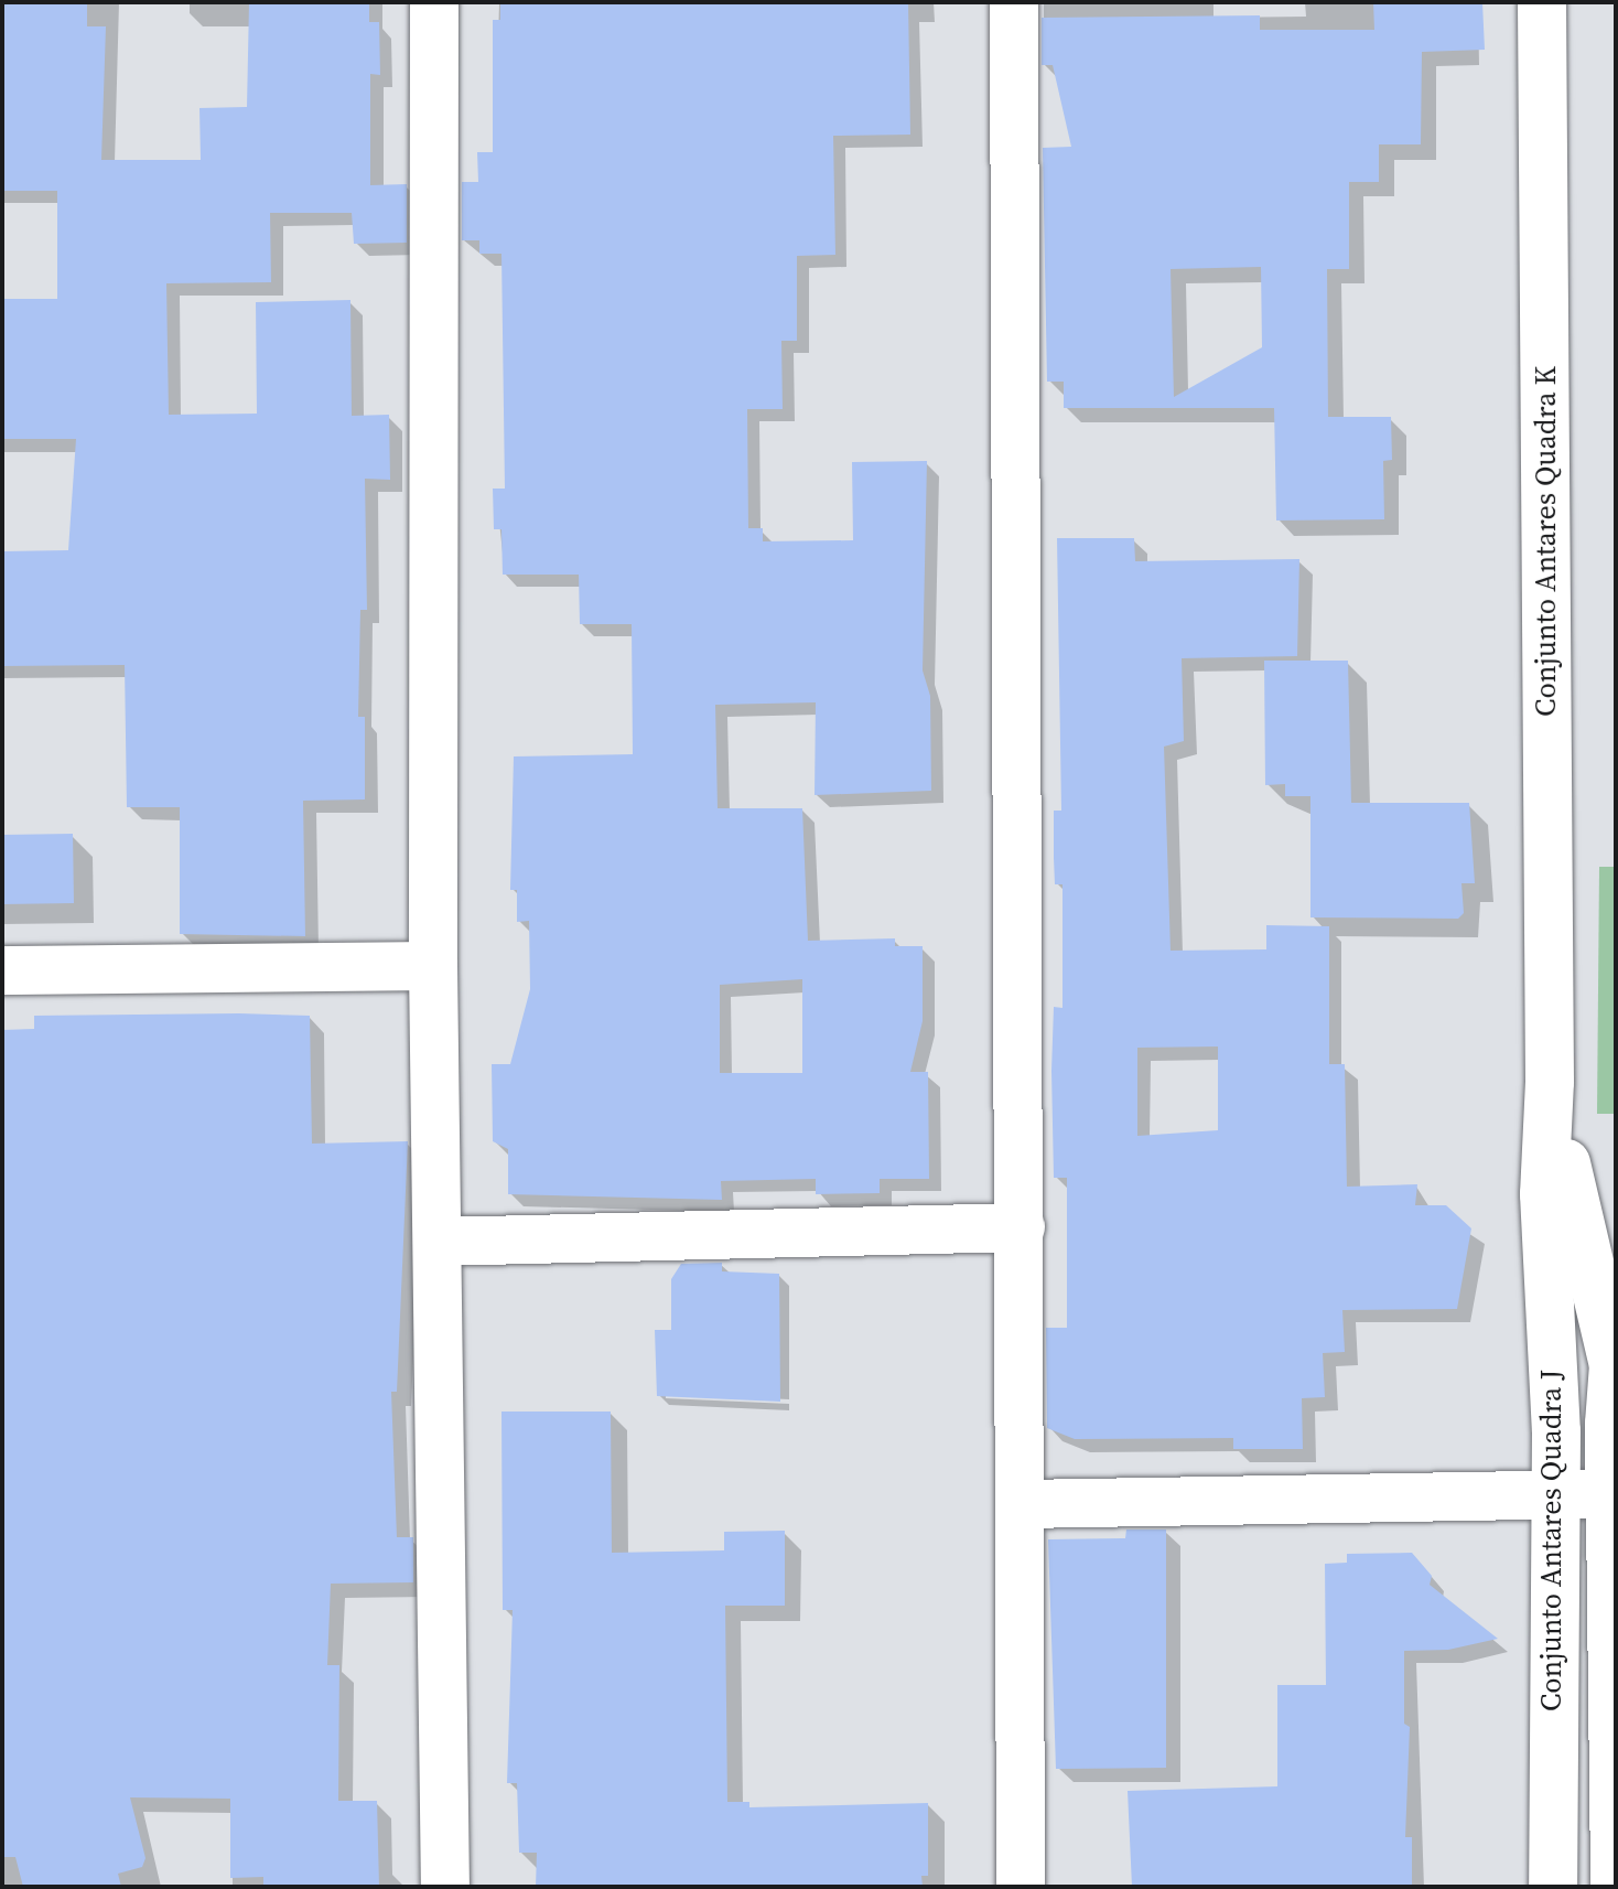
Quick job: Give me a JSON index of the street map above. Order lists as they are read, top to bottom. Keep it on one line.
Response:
{"streets":{"street":["Conjunto Antares Quadra K","Conjunto Antares Quadra J"]},"crossings":[["Conjunto Antares Quadra K","Conjunto Antares Quadra J"]]}
